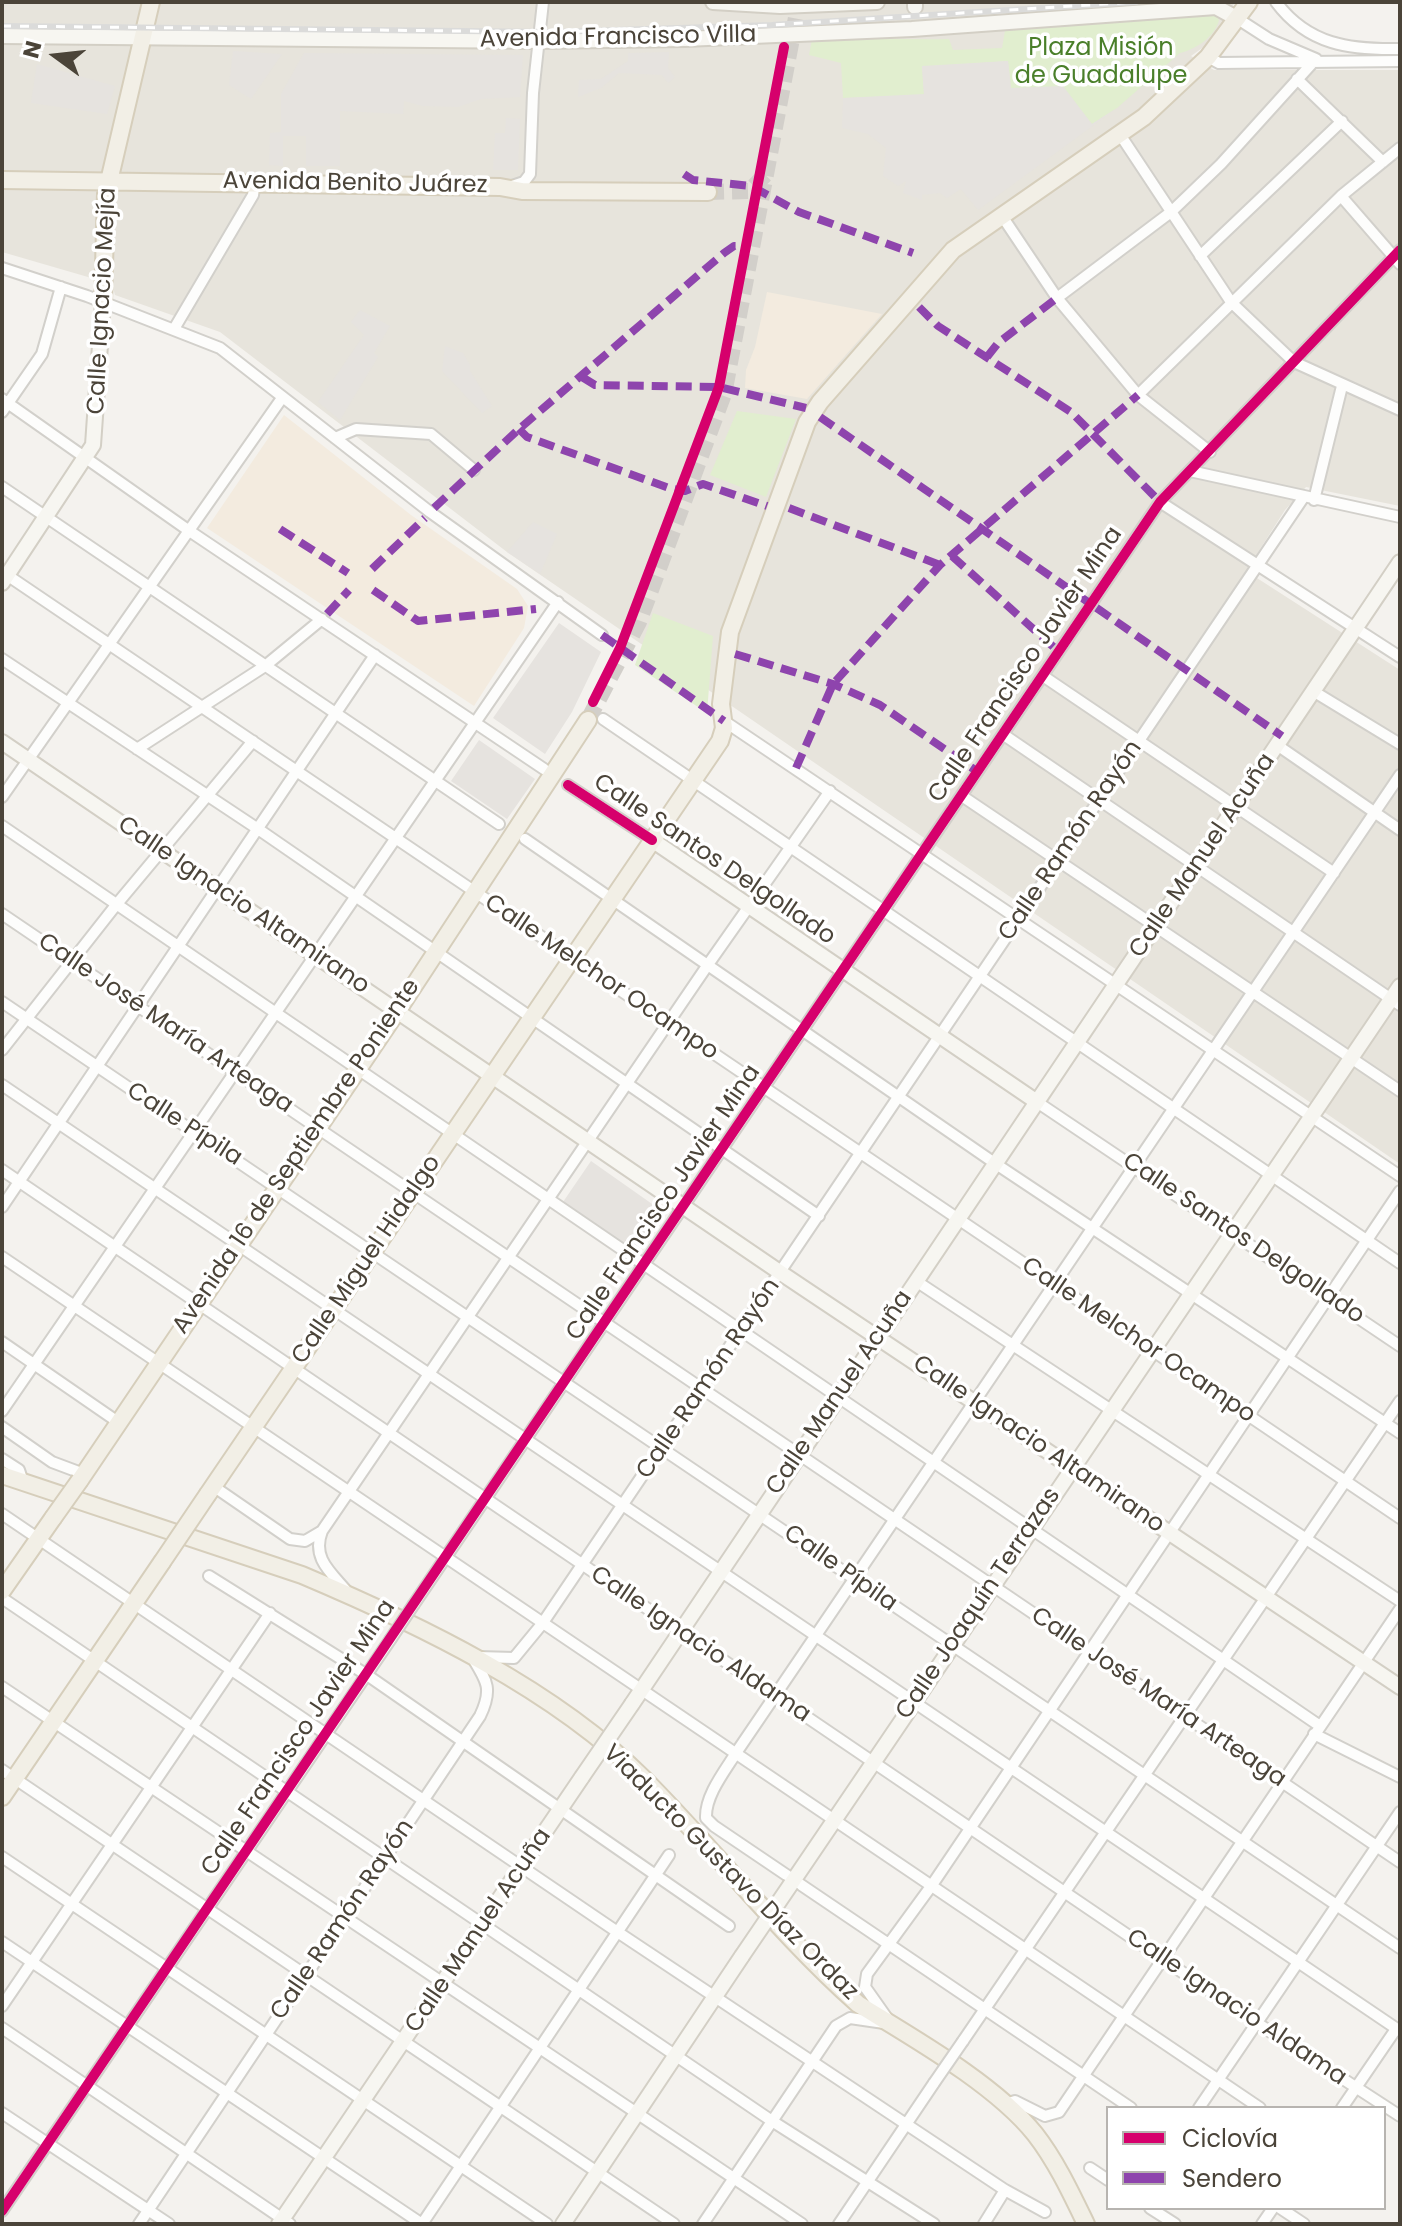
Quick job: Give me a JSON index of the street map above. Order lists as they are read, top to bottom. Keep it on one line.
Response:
{"streets":{"main road":["Avenida Benito Juárez","Calle Ignacio Mejía","Avenida 16 de Septiembre Poniente","Calle Miguel Hidalgo","Viaducto Gustavo Díaz Ordaz"],"street":["Avenida Francisco Villa","Calle Francisco Javier Mina","Calle Ramón Rayón","Calle Manuel Acuña","Calle Santos Delgollado","Calle Ignacio Altamirano","Calle Melchor Ocampo","Calle José María Arteaga","Calle Pípila","Calle Joaquín Terrazas","Calle Ignacio Aldama"]},"crossings":[["Avenida Francisco Villa","Calle Ignacio Mejía"],["Avenida Benito Juárez","Calle Ignacio Mejía"],["Calle Ignacio Mejía","Calle Melchor Ocampo"],["Calle Francisco Javier Mina","Calle Santos Delgollado"],["Calle Francisco Javier Mina","Calle Ignacio Altamirano"],["Calle Francisco Javier Mina","Calle Melchor Ocampo"],["Calle Francisco Javier Mina","Calle José María Arteaga"],["Calle Francisco Javier Mina","Calle Pípila"],["Calle Francisco Javier Mina","Calle Ignacio Aldama"],["Calle Ramón Rayón","Calle Santos Delgollado"],["Calle Ramón Rayón","Calle Ignacio Altamirano"],["Calle Ramón Rayón","Calle Melchor Ocampo"],["Calle Ramón Rayón","Calle José María Arteaga"],["Calle Ramón Rayón","Calle Pípila"],["Calle Ramón Rayón","Calle Ignacio Aldama"],["Calle Ramón Rayón","Viaducto Gustavo Díaz Ordaz"],["Calle Manuel Acuña","Calle Santos Delgollado"],["Calle Manuel Acuña","Calle Ignacio Altamirano"],["Calle Manuel Acuña","Calle Melchor Ocampo"],["Calle Manuel Acuña","Calle José María Arteaga"],["Calle Manuel Acuña","Calle Pípila"],["Calle Manuel Acuña","Calle Ignacio Aldama"],["Calle Santos Delgollado","Calle Miguel Hidalgo"],["Calle Santos Delgollado","Calle Joaquín Terrazas"],["Calle Ignacio Altamirano","Avenida 16 de Septiembre Poniente"],["Calle Ignacio Altamirano","Calle Miguel Hidalgo"],["Calle Ignacio Altamirano","Calle Joaquín Terrazas"],["Calle Melchor Ocampo","Avenida 16 de Septiembre Poniente"],["Calle Melchor Ocampo","Calle Miguel Hidalgo"],["Calle Melchor Ocampo","Calle Joaquín Terrazas"],["Calle José María Arteaga","Avenida 16 de Septiembre Poniente"],["Calle José María Arteaga","Calle Miguel Hidalgo"],["Calle José María Arteaga","Calle Joaquín Terrazas"],["Calle Pípila","Avenida 16 de Septiembre Poniente"],["Calle Pípila","Calle Miguel Hidalgo"],["Calle Pípila","Calle Joaquín Terrazas"],["Avenida 16 de Septiembre Poniente","Calle Ignacio Aldama"],["Calle Miguel Hidalgo","Calle Ignacio Aldama"],["Calle Joaquín Terrazas","Calle Ignacio Aldama"]],"parks":["Plaza Misión de Guadalupe"],"legend":["Ciclovía","Sendero"],"north":"left"}
